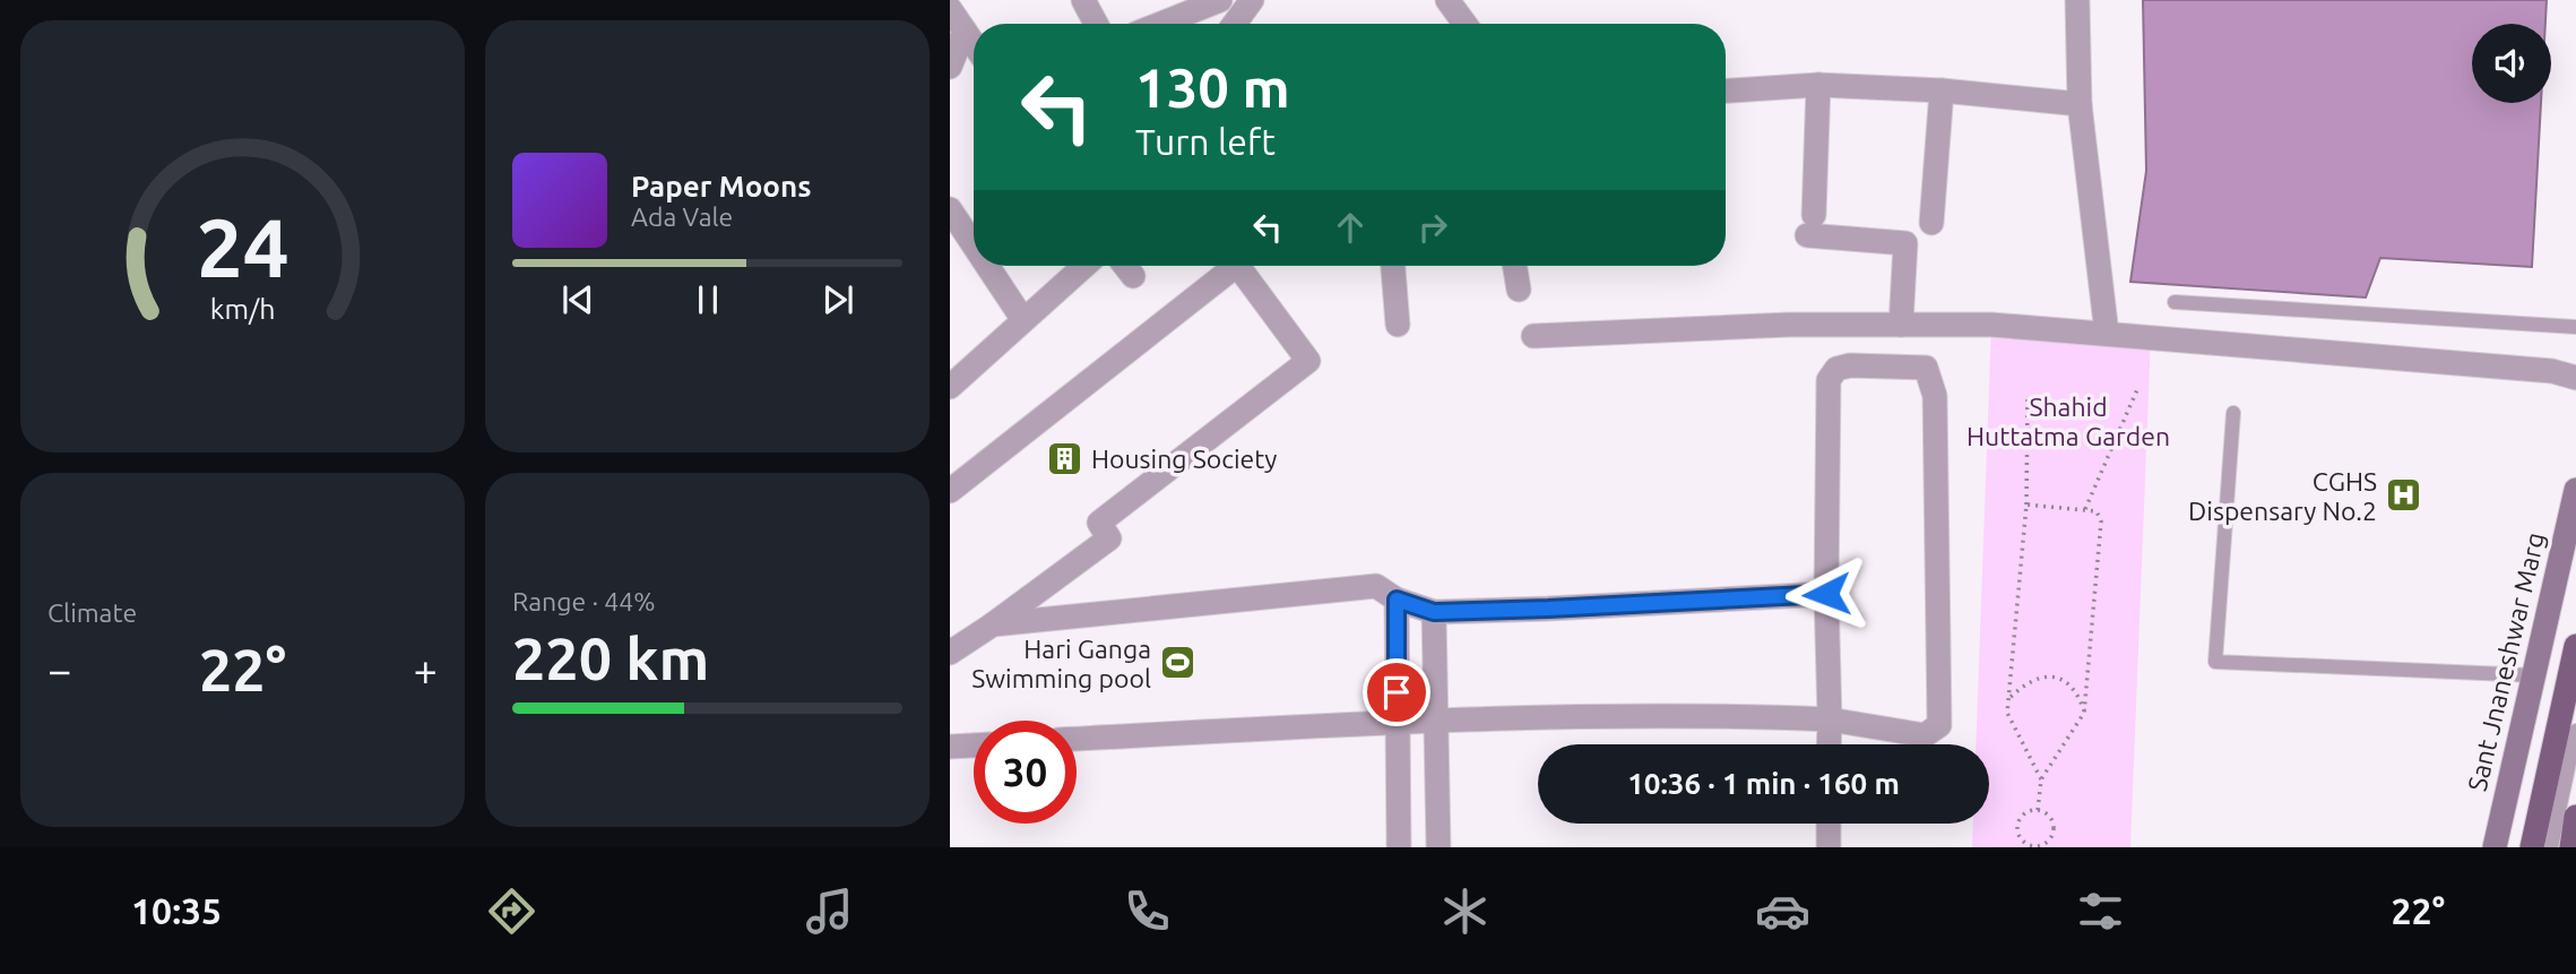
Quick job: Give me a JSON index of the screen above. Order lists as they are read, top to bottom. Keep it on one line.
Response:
{"streets":{"street":["Sant Jnaneshwar Marg"]},"parks":["Shahid Huttatma Garden"],"places":{"building":["Housing Society"],"hospital":["CGHS Dispensary No.2"],"sports":["Hari Ganga Swimming pool"]},"page":{"turn":["130 m","Turn left"],"song":["Paper Moons","Ada Vale"],"tile":["Climate",["Range · 44%","220 km"]],"heat":["−","22°","+"],"limit":"30","trip":"10:36 · 1 min · 160 m","tabs":["10:35","22°"],"gauge":["24","km/h"]}}
